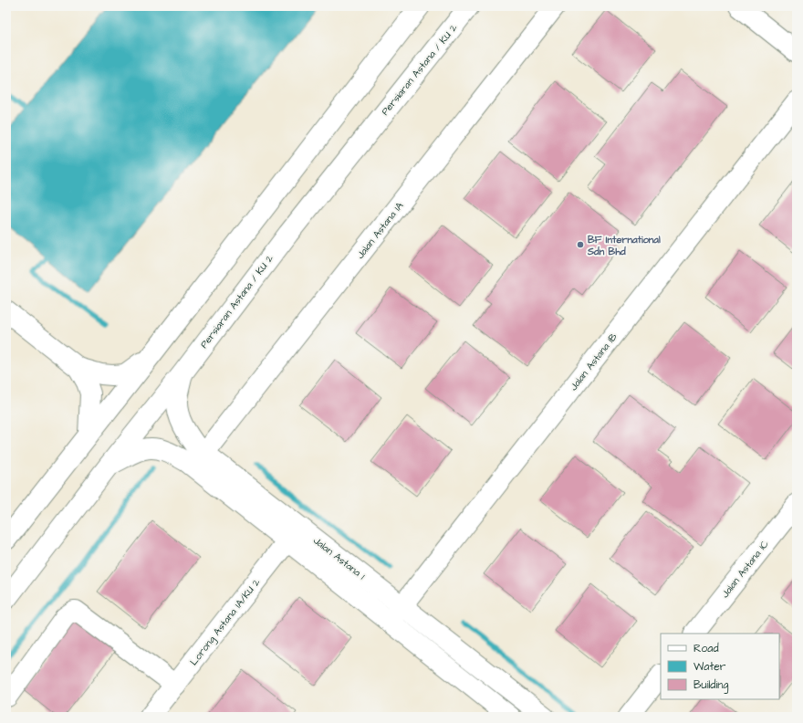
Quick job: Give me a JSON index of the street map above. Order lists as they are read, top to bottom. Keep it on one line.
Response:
{"streets":{"street":["Persiaran Astana / KU 2","Jalan Astana 1A","Jalan Astana 1B","Jalan Astana 1","Jalan Astana 1C","Lorong Astana 1A/KU 2"]},"crossings":[["Persiaran Astana / KU 2","Jalan Astana 1"],["Jalan Astana 1A","Jalan Astana 1"],["Jalan Astana 1B","Jalan Astana 1"],["Jalan Astana 1","Lorong Astana 1A/KU 2"]],"places":["BF International Sdn Bhd"],"legend":["Road","Water","Building"]}
